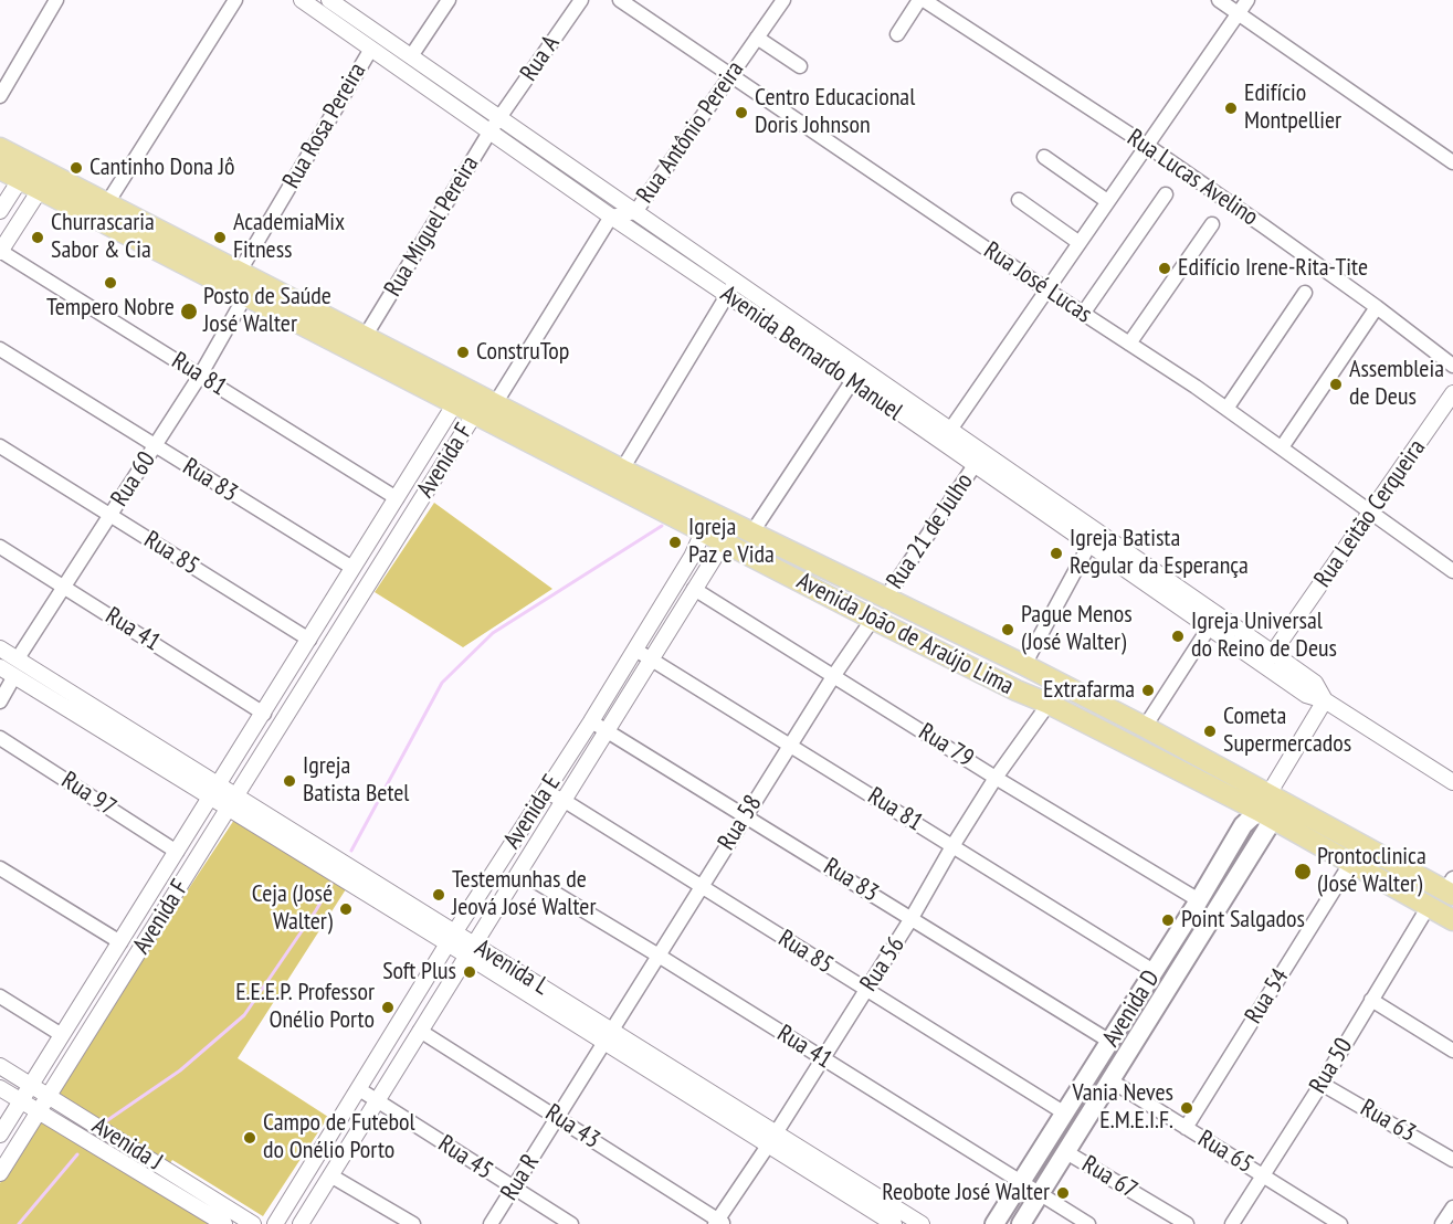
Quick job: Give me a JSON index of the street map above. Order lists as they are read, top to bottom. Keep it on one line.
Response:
{"streets":{"main road":["Avenida João de Araújo Lima","Avenida D"],"street":["Rua A","Rua Rosa Pereira","Rua Antônio Pereira","Rua Lucas Avelino","Rua Miguel Pereira","Rua José Lucas","Avenida Bernardo Manuel","Rua 81","Avenida F","Rua 60","Rua 83","Rua Leitão Cerqueira","Rua 21 de Julho","Rua 85","Rua 41","Rua 79","Rua 97","Avenida E","Rua 58","Rua 56","Avenida L","Rua 54","Rua 50","Rua 63","Rua 43","Avenida J","Rua 65","Rua 45","Rua R","Rua 67"]},"crossings":[["Rua A","Rua Miguel Pereira"],["Rua A","Avenida Bernardo Manuel"],["Rua Rosa Pereira","Avenida Bernardo Manuel"],["Rua Rosa Pereira","Avenida João de Araújo Lima"],["Rua Antônio Pereira","Rua José Lucas"],["Rua Antônio Pereira","Avenida Bernardo Manuel"],["Rua Antônio Pereira","Avenida F"],["Rua Antônio Pereira","Avenida João de Araújo Lima"],["Rua Miguel Pereira","Avenida Bernardo Manuel"],["Rua Miguel Pereira","Avenida João de Araújo Lima"],["Rua José Lucas","Rua Leitão Cerqueira"],["Avenida Bernardo Manuel","Rua Leitão Cerqueira"],["Avenida Bernardo Manuel","Rua 21 de Julho"],["Rua 81","Avenida F"],["Rua 81","Rua 60"],["Rua 81","Avenida E"],["Rua 81","Rua 58"],["Rua 81","Rua 56"],["Rua 81","Avenida D"],["Avenida F","Rua 83"],["Avenida F","Rua 85"],["Avenida F","Rua 41"],["Avenida F","Avenida João de Araújo Lima"],["Avenida F","Rua 97"],["Avenida F","Avenida L"],["Avenida F","Avenida J"],["Rua 60","Rua 83"],["Rua 60","Rua 85"],["Rua 60","Rua 41"],["Rua 60","Avenida João de Araújo Lima"],["Rua 60","Avenida L"],["Rua 83","Avenida E"],["Rua 83","Rua 58"],["Rua 83","Rua 56"],["Rua 83","Avenida D"],["Rua 21 de Julho","Avenida João de Araújo Lima"],["Rua 85","Avenida E"],["Rua 85","Rua 58"],["Rua 85","Rua 56"],["Rua 85","Avenida D"],["Rua 41","Avenida E"],["Rua 41","Rua 58"],["Rua 41","Rua 56"],["Rua 41","Avenida D"],["Avenida João de Araújo Lima","Avenida E"],["Avenida João de Araújo Lima","Rua 58"],["Avenida João de Araújo Lima","Rua 56"],["Avenida João de Araújo Lima","Rua 54"],["Avenida João de Araújo Lima","Avenida D"],["Avenida João de Araújo Lima","Rua 50"],["Rua 79","Avenida E"],["Rua 79","Rua 58"],["Rua 79","Rua 56"],["Rua 79","Avenida D"],["Avenida E","Avenida L"],["Avenida E","Rua 43"],["Avenida E","Rua 45"],["Rua 58","Avenida L"],["Rua 58","Rua R"],["Rua 56","Avenida L"],["Rua 56","Rua 43"],["Avenida L","Rua R"],["Rua 54","Rua 65"],["Avenida D","Rua 65"],["Avenida D","Rua 67"],["Rua 50","Rua 63"],["Rua 50","Rua 65"],["Rua 43","Rua R"],["Rua 45","Rua R"]],"places":["Edifício Montpellier","Centro Educacional Doris Johnson","Cantinho Dona Jô","Churrascaria Sabor & Cia","AcademiaMix Fitness","Edifício Irene-Rita-Tite","Tempero Nobre","Posto de Saúde José Walter","ConstruTop","Assembleia de Deus","Igreja Paz e Vida","Igreja Batista Regular da Esperança","Pague Menos (José Walter)","Igreja Universal do Reino de Deus","Extrafarma","Cometa Supermercados","Igreja Batista Betel","Prontoclinica (José Walter)","Testemunhas de Jeová José Walter","Ceja (José Walter)","Point Salgados","Soft Plus","E.E.E.P. Professor Onélio Porto","Vania Neves E.M.E.I.F.","Campo de Futebol do Onélio Porto","Reobote José Walter"]}
